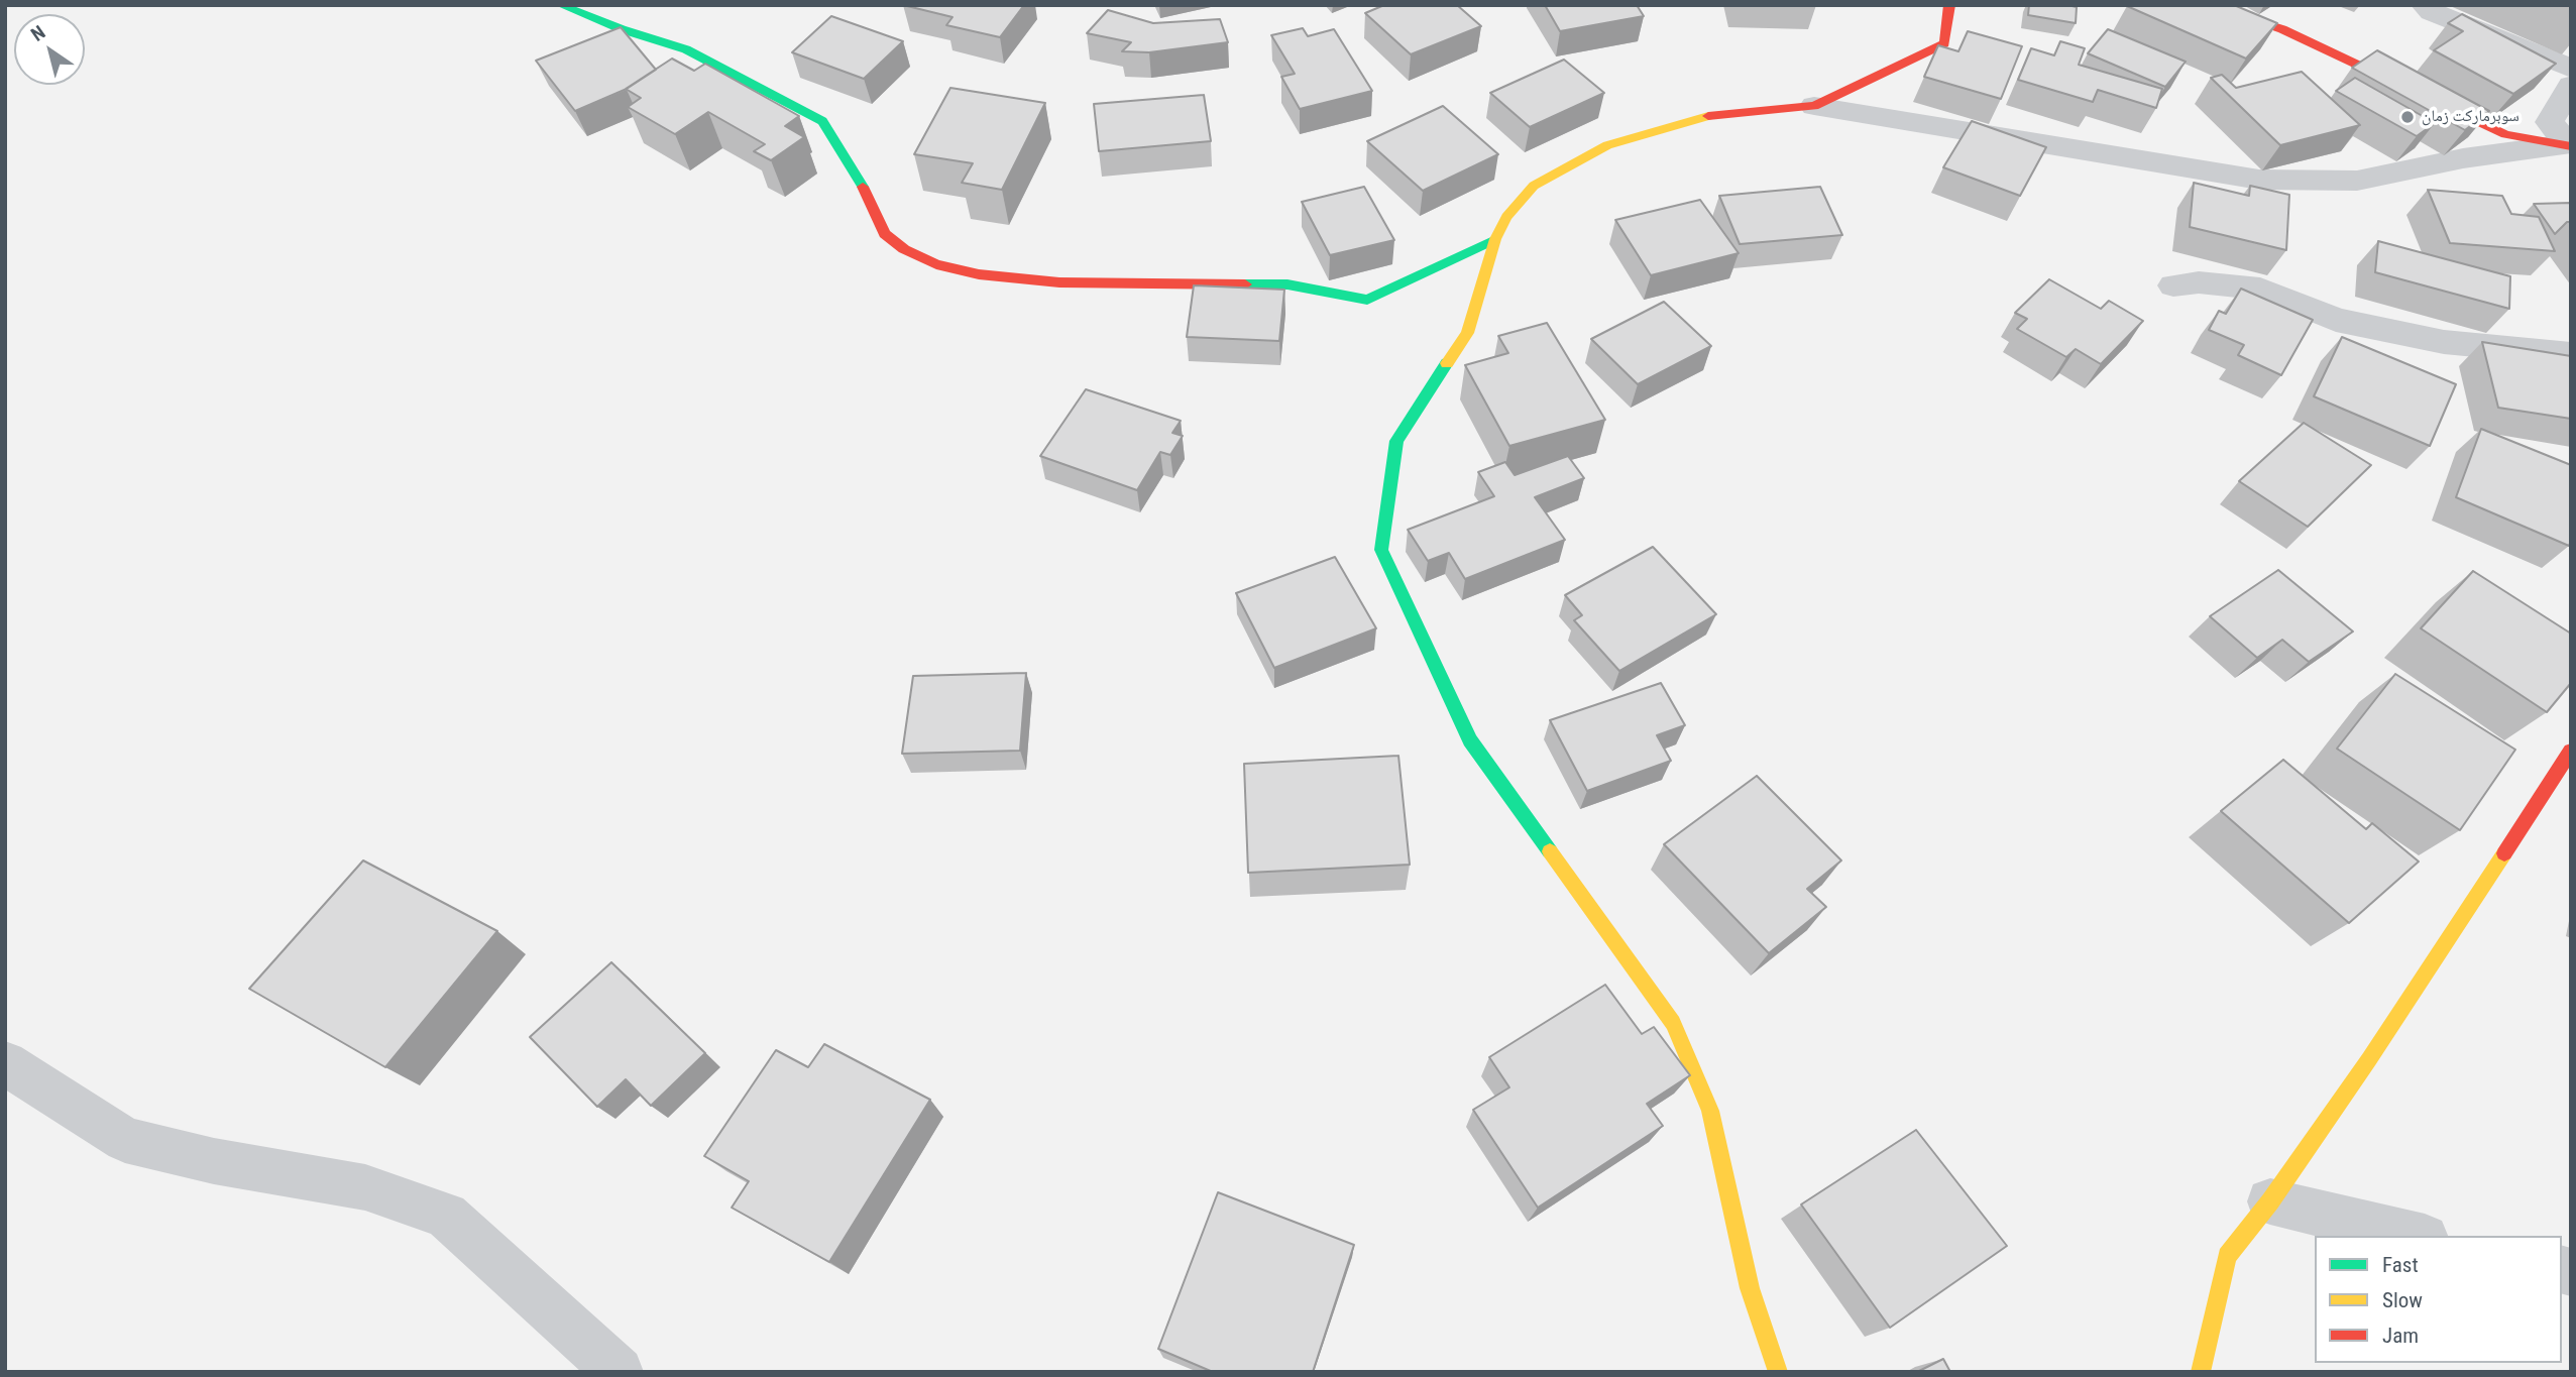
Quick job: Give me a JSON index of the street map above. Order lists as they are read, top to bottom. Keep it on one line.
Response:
{"places":["سوبرماركت زمان"],"legend":["Fast","Slow","Jam"],"north":"top left"}
